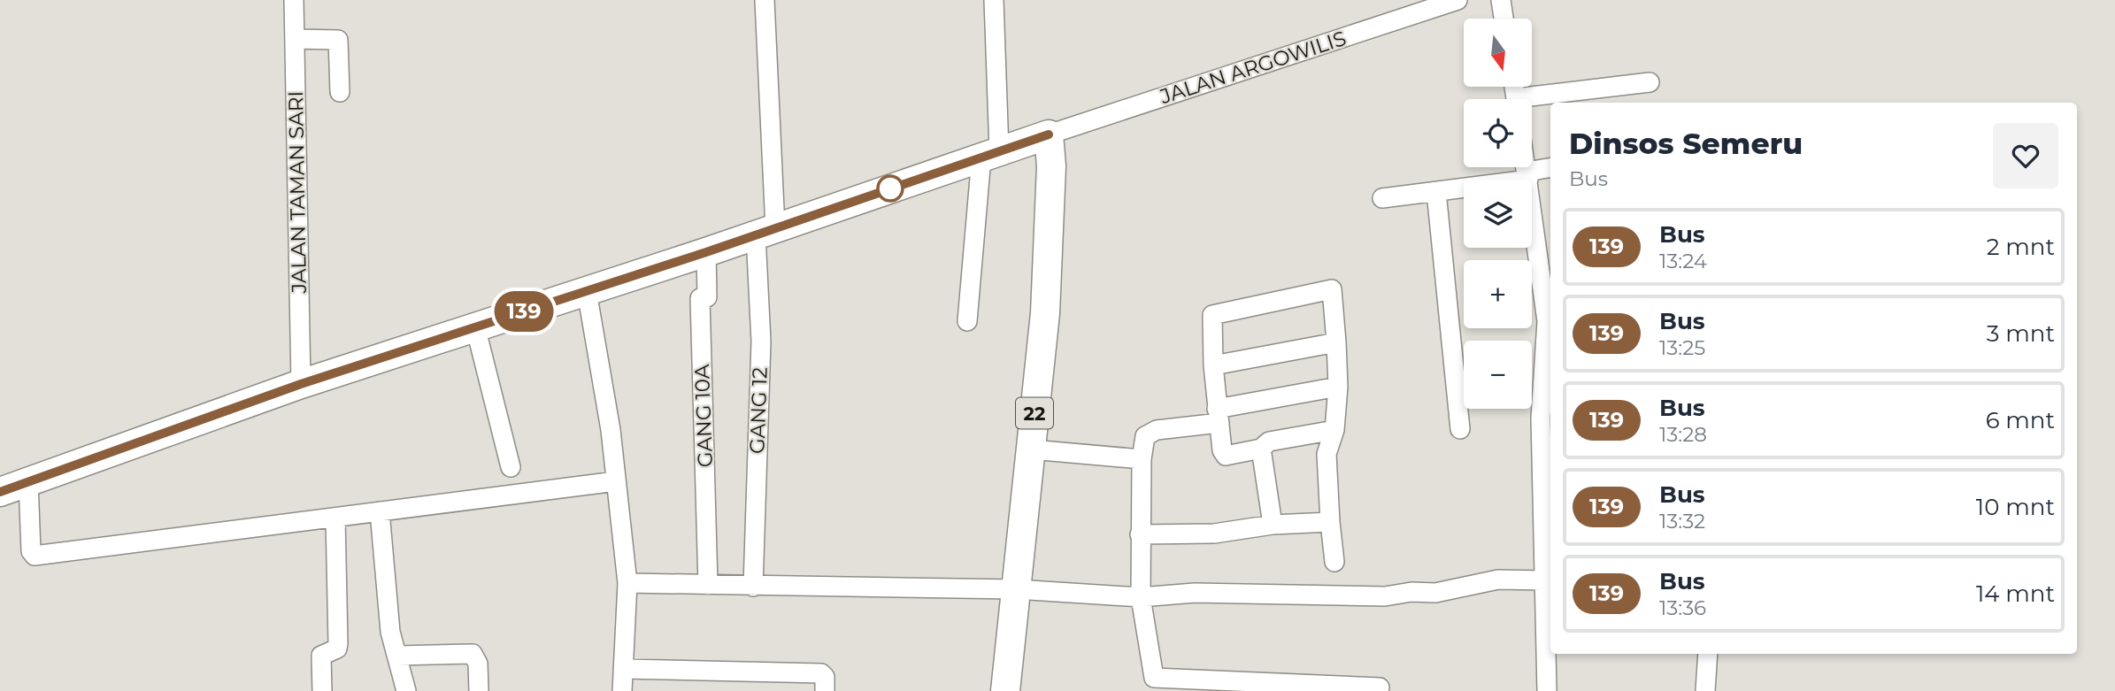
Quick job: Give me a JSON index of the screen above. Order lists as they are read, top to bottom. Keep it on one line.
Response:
{"streets":{"highway":["22"],"street":["JALAN ARGOWILIS","JALAN TAMAN SARI","GANG 12","GANG 10A"]},"crossings":[["JALAN ARGOWILIS","22"]],"lines":["bus line 139"],"north":"bottom","page":{"on_map":"139","map_buttons":["+","−"],"heading":["Dinsos Semeru","Bus"],"list":[{"mark":"139","name":"Bus","note":"13:24","value":"2 mnt"},{"mark":"139","name":"Bus","note":"13:25","value":"3 mnt"},{"mark":"139","name":"Bus","note":"13:28","value":"6 mnt"},{"mark":"139","name":"Bus","note":"13:32","value":"10 mnt"},{"mark":"139","name":"Bus","note":"13:36","value":"14 mnt"}]}}
